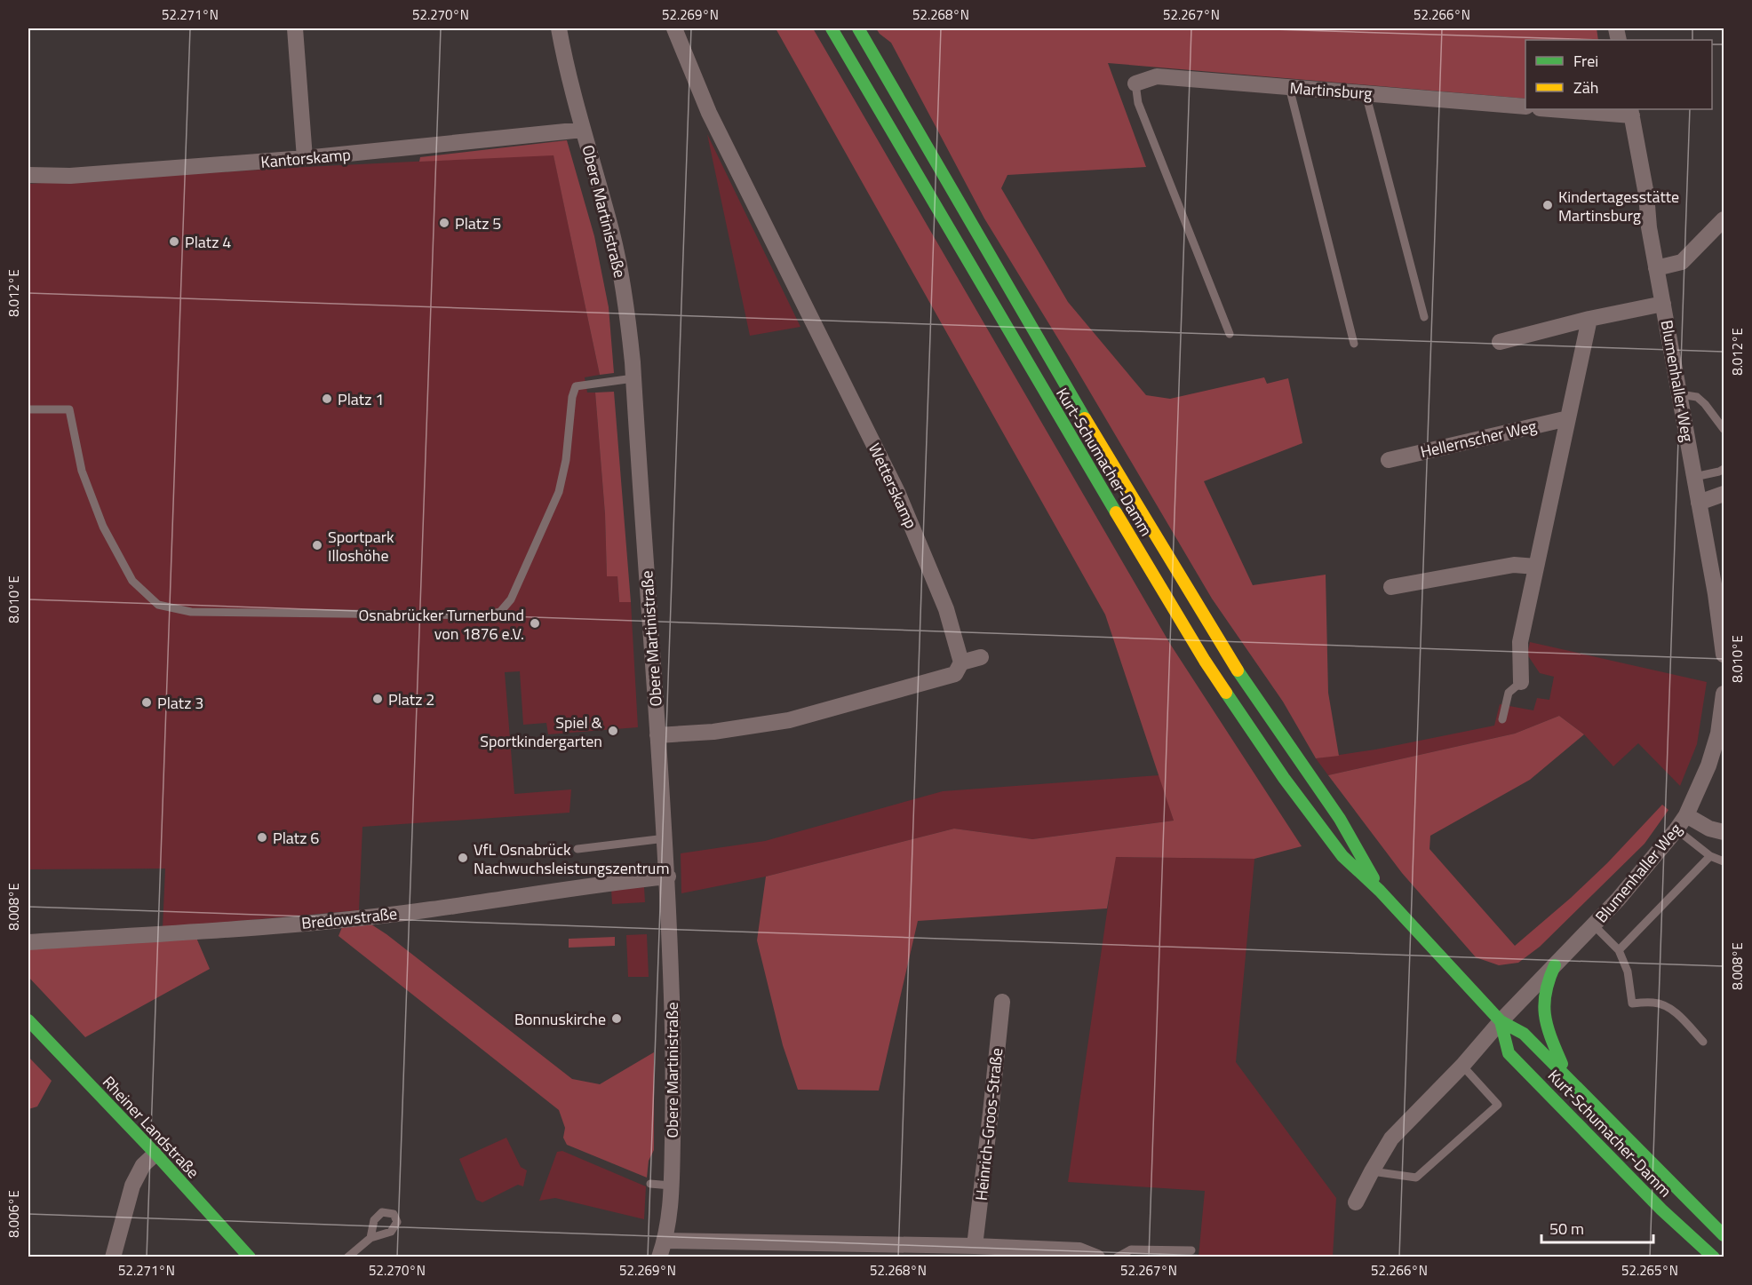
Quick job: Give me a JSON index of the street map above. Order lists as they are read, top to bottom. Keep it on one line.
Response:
{"streets":{"main road":["Kurt-Schumacher-Damm","Rheiner Landstraße"],"street":["Martinsburg","Kantorskamp","Obere Martinistraße","Blumenhaller Weg","Hellernscher Weg","Wetterskamp","Bredowstraße","Heinrich-Groos-Straße"]},"crossings":[["Kantorskamp","Obere Martinistraße"],["Obere Martinistraße","Bredowstraße"],["Blumenhaller Weg","Kurt-Schumacher-Damm"]],"places":["Kindertagesstätte Martinsburg","Platz 5","Platz 4","Platz 1","Sportpark Illoshöhe","Osnabrücker Turnerbund von 1876 e.V.","Platz 2","Platz 3","Spiel & Sportkindergarten","Platz 6","VfL Osnabrück Nachwuchsleistungszentrum","Bonnuskirche"],"legend":["Frei","Zäh"],"scale_bar":"50 m","coordinates":["52.271°N","52.270°N","52.269°N","52.268°N","52.267°N","52.266°N","8.012°E","8.010°E","8.008°E","8.006°E","52.265°N"]}
